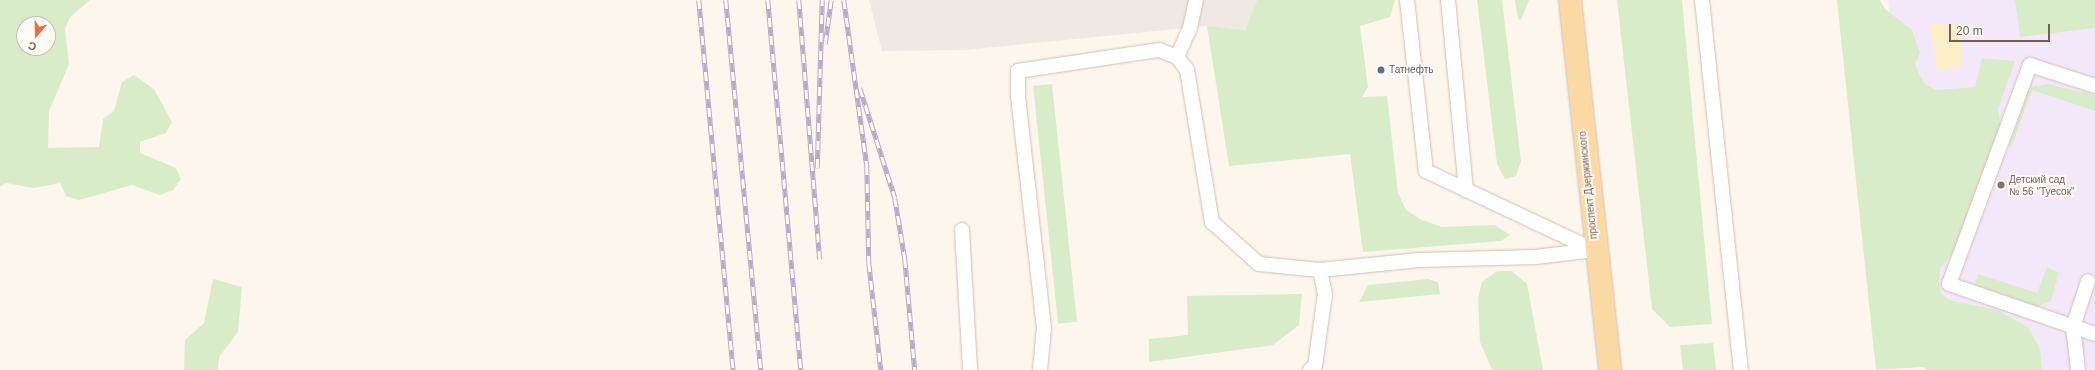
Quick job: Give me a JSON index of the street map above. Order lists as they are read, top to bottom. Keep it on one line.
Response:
{"streets":{"main road":["проспект Дзержинского"]},"places":["Татнефть","Детский сад № 56 \"Туесок\""],"scale_bar":"20 m","north":"bottom"}
